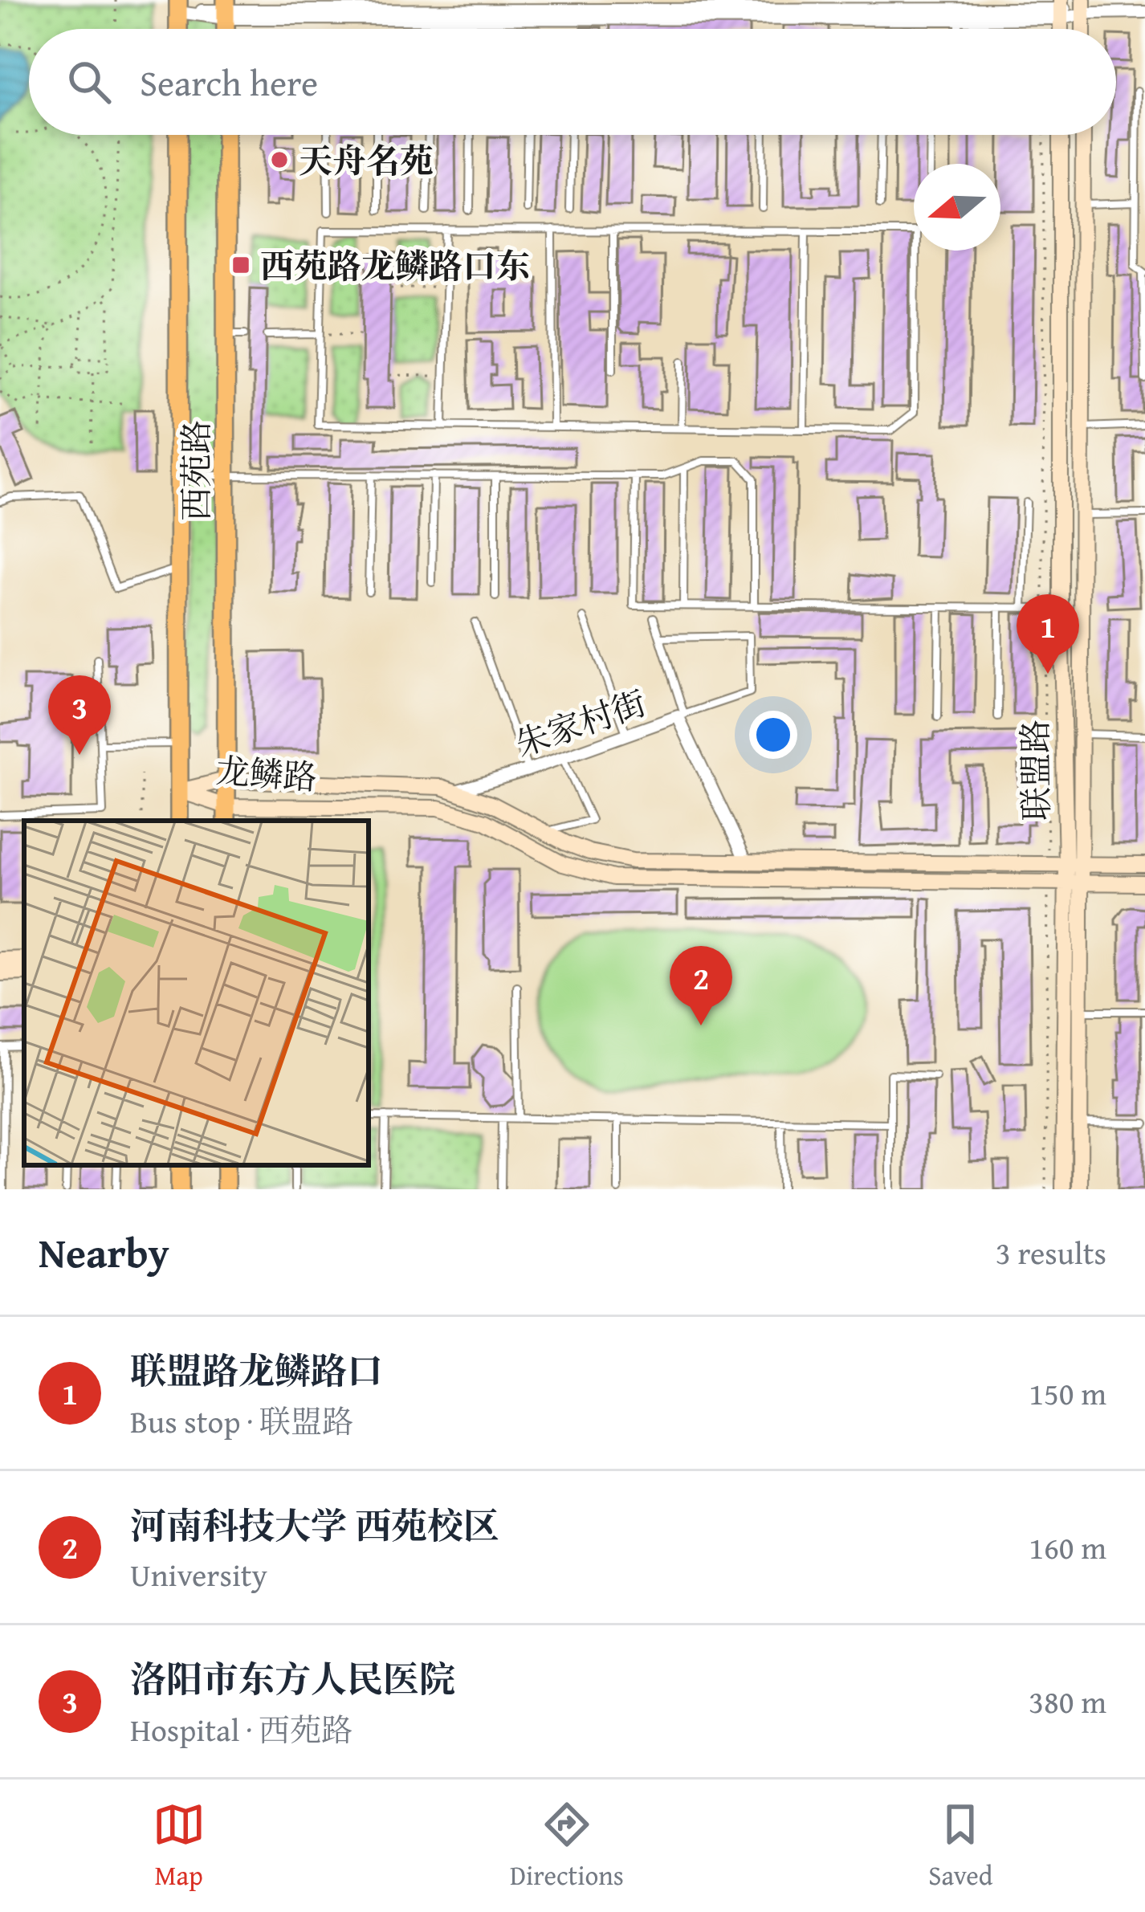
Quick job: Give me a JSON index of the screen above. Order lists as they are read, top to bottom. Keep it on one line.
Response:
{"streets":{"main road":["西苑路","联盟路","龙鳞路"],"street":["朱家村街"]},"crossings":[["西苑路","龙鳞路"],["朱家村街","龙鳞路"],["联盟路","龙鳞路"]],"places":{"other":["天舟名苑"],"transit":["西苑路龙鳞路口东"]},"north":"left","page":{"search":"Search here","pins":["1","3","2"],"heading":["Nearby","3 results"],"list":[{"mark":"1","name":"联盟路龙鳞路口","note":"Bus stop · 联盟路","value":"150 m"},{"mark":"2","name":"河南科技大学 西苑校区","note":"University","value":"160 m"},{"mark":"3","name":"洛阳市东方人民医院","note":"Hospital · 西苑路","value":"380 m"}],"nav":["Map","Directions","Saved"]}}
